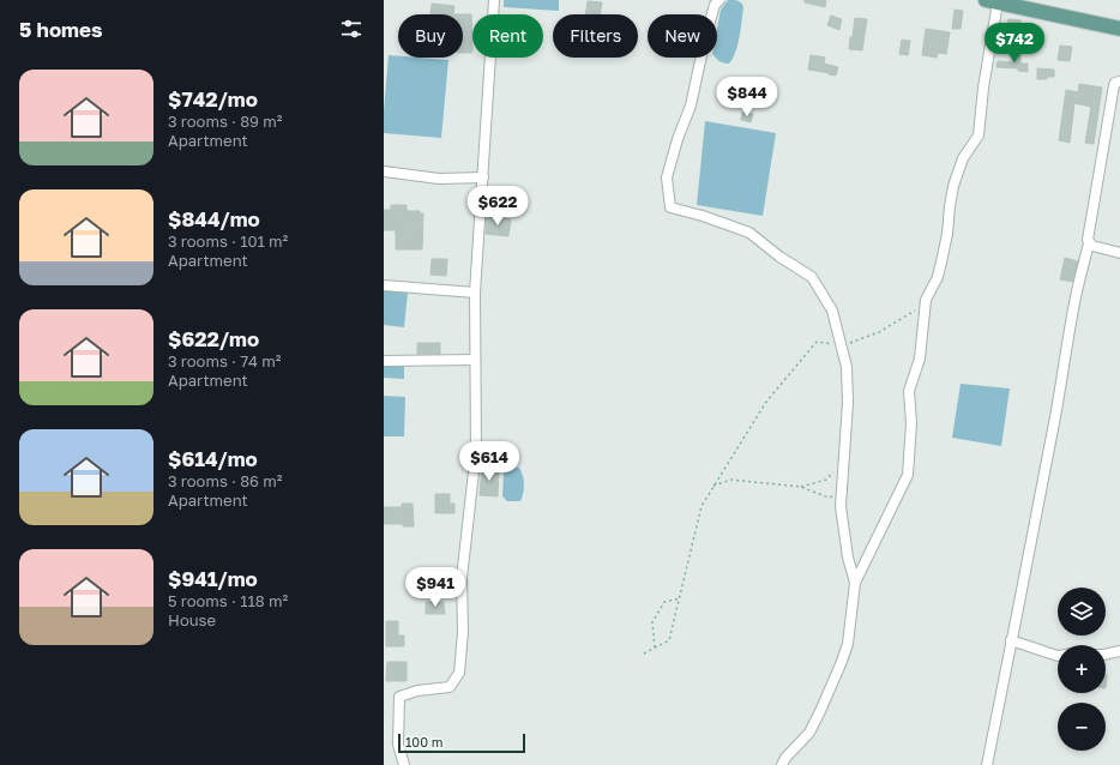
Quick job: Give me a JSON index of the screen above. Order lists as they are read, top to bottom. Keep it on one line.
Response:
{"scale_bar":"100 m","page":{"heading":"5 homes","chip":["Buy","Rent","Filters","New"],"price":["$742","$844","$622","$614","$941"],"list":[{"name":"$742/mo","note":"3 rooms · 89 m² · Apartment"},{"name":"$844/mo","note":"3 rooms · 101 m² · Apartment"},{"name":"$622/mo","note":"3 rooms · 74 m² · Apartment"},{"name":"$614/mo","note":"3 rooms · 86 m² · Apartment"},{"name":"$941/mo","note":"5 rooms · 118 m² · House"}],"map_buttons":["+","−"],"scale":"100 m"}}
